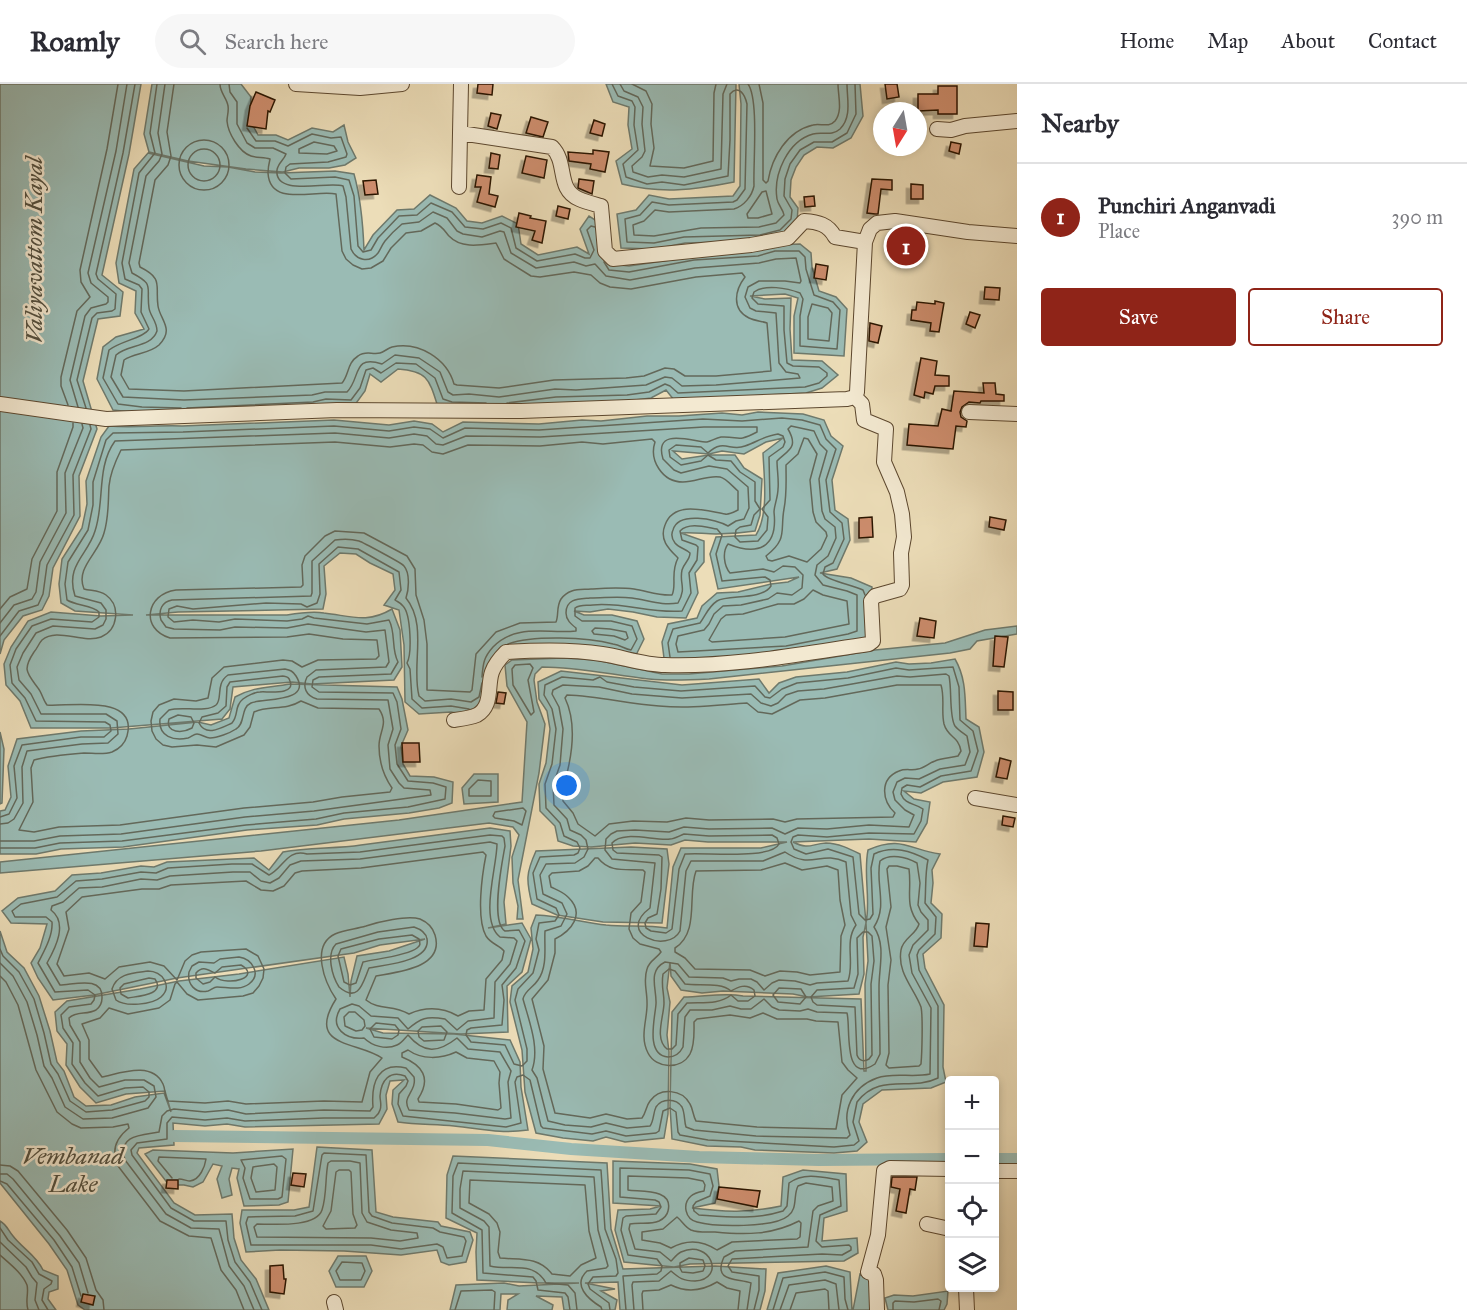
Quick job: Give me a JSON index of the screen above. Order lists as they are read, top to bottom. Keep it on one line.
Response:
{"water":["Valiyavattom Kayal","Vembanad Lake"],"north":"bottom","page":{"header":"Roamly","search":"Search here","nav":["Home","Map","About","Contact"],"heading":"Nearby","list":[{"mark":"1","name":"Punchiri Anganvadi","note":"Place","value":"390 m"}],"pins":"1","buttons":["Save","Share"],"map_buttons":["+","−"]}}
